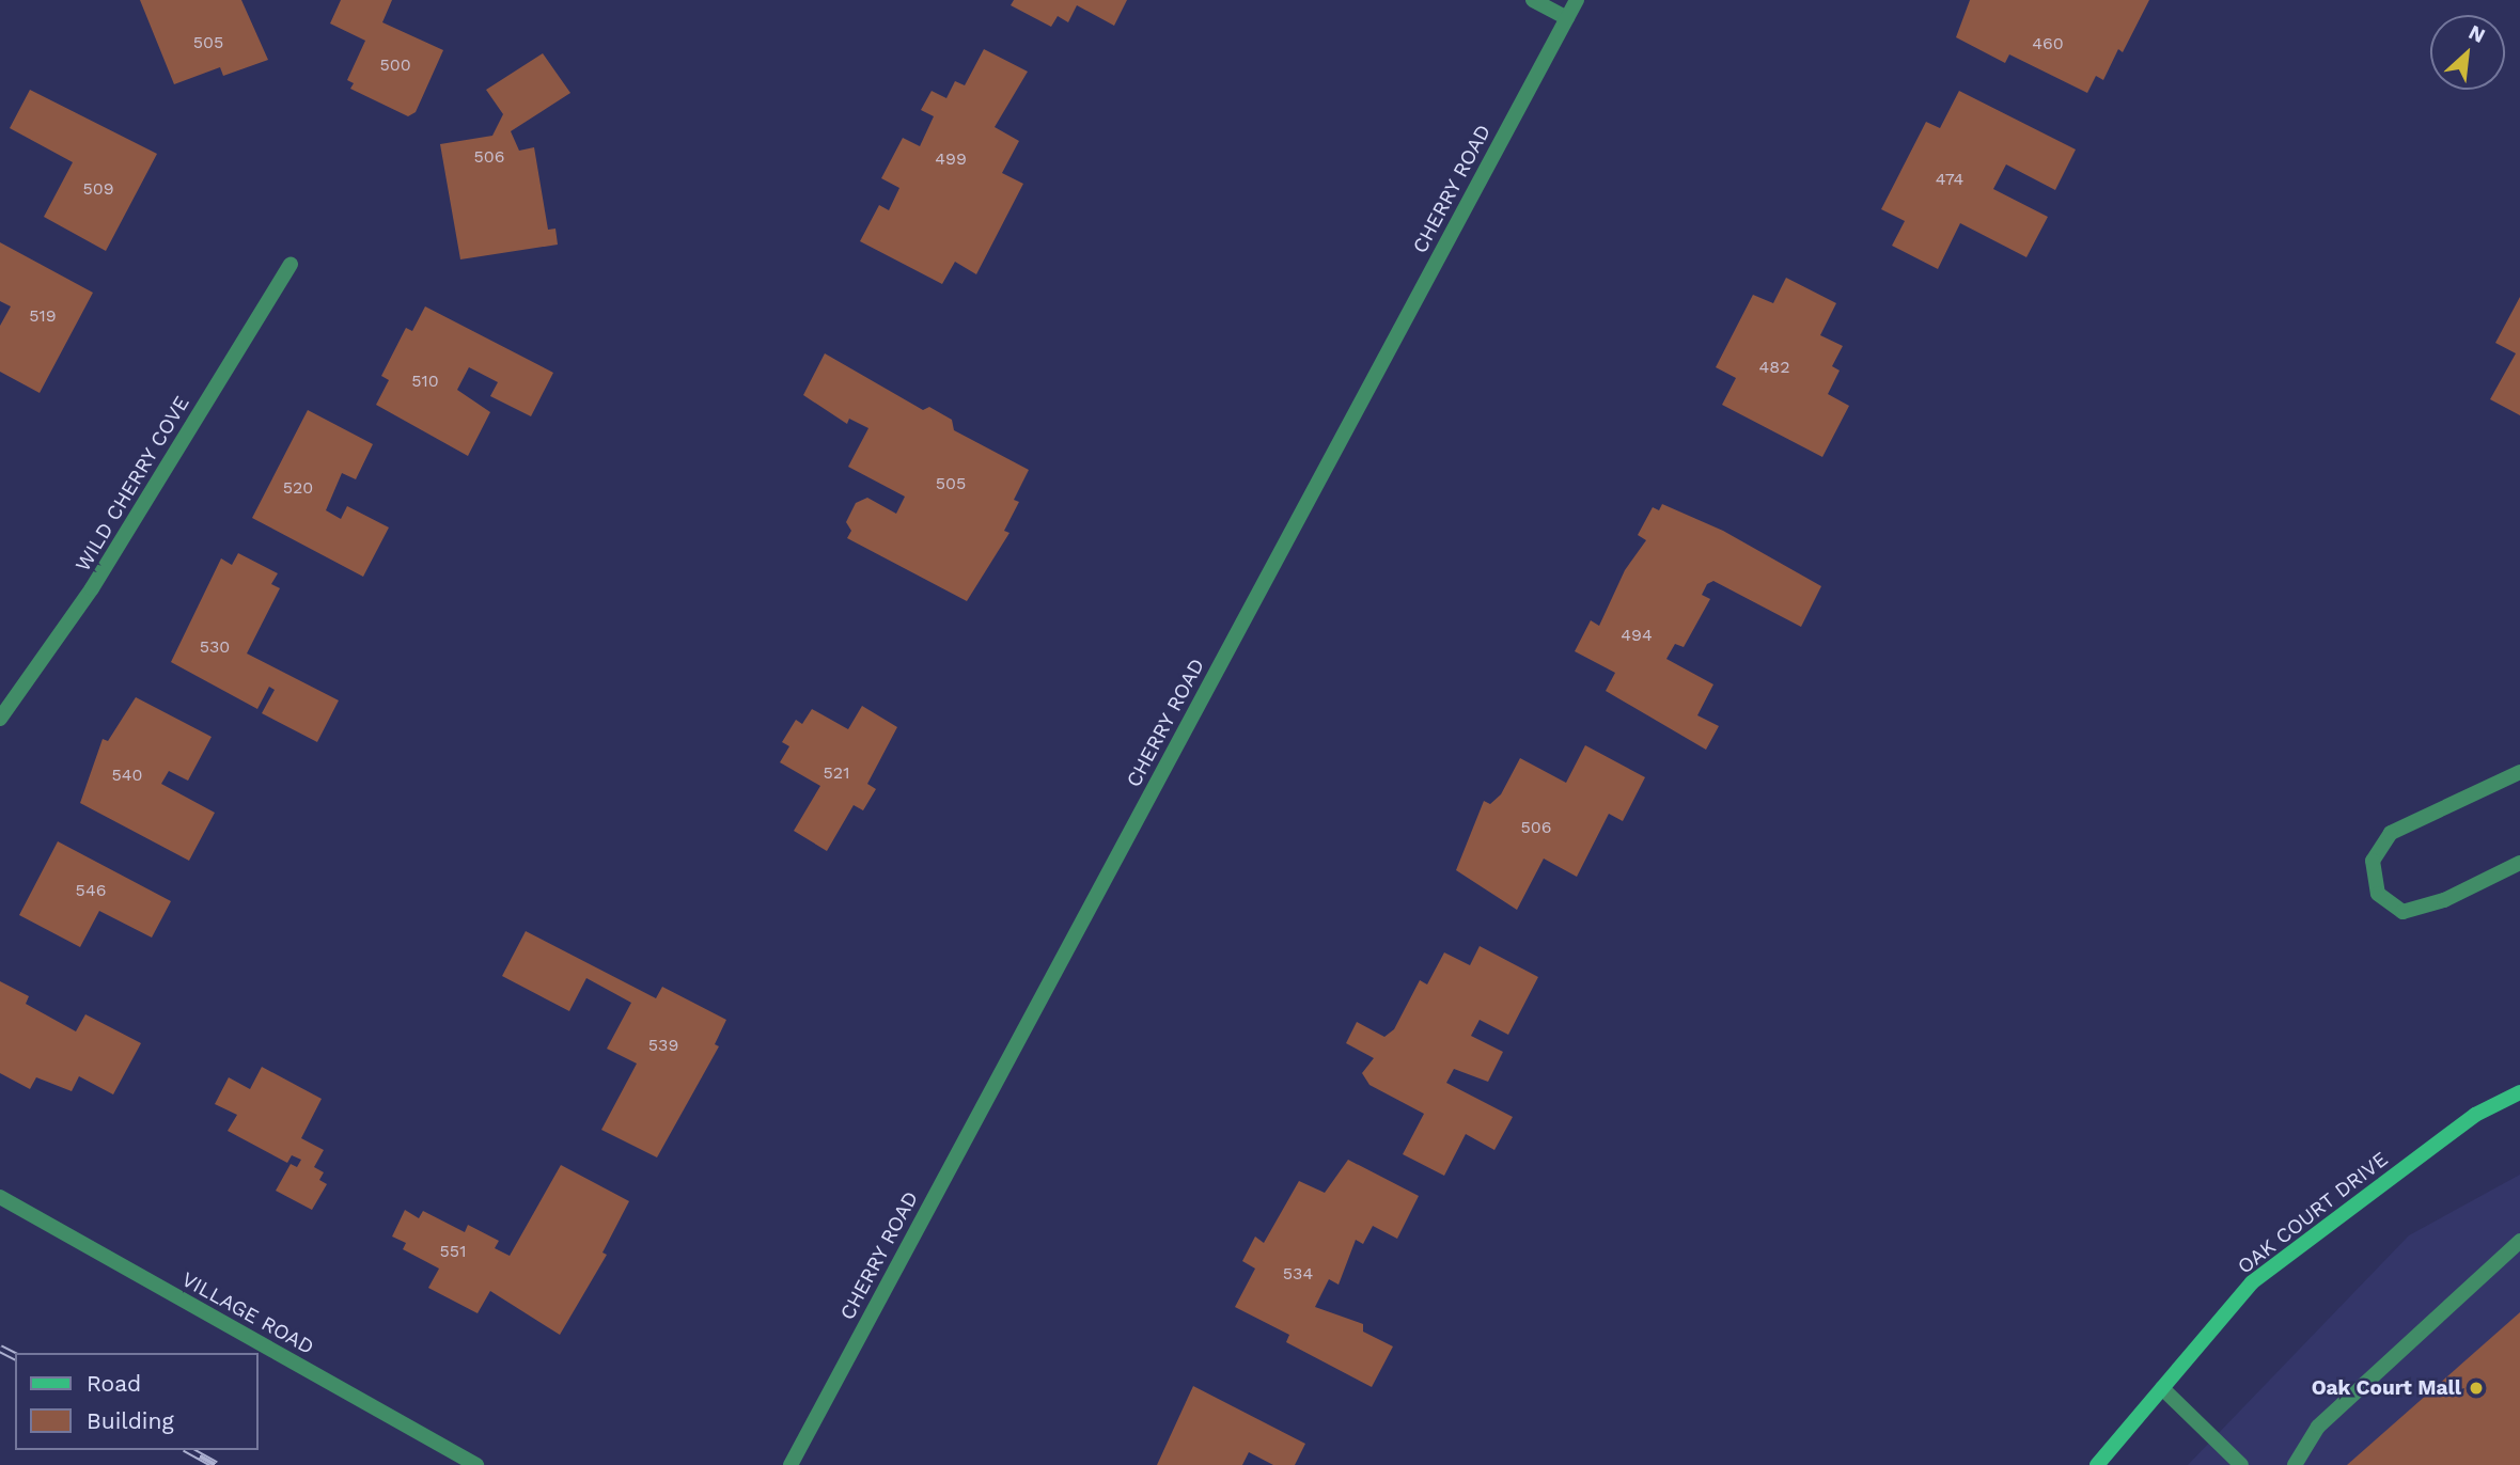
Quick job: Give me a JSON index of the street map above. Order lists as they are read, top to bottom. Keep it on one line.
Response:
{"streets":{"street":["CHERRY ROAD","WILD CHERRY COVE","OAK COURT DRIVE","VILLAGE ROAD"]},"places":["Oak Court Mall"],"house_numbers":["505","460","500","506","499","474","509","519","482","510","505","520","494","530","521","540","506","546","539","551","534"],"legend":["Road","Building"],"north":"top right"}
